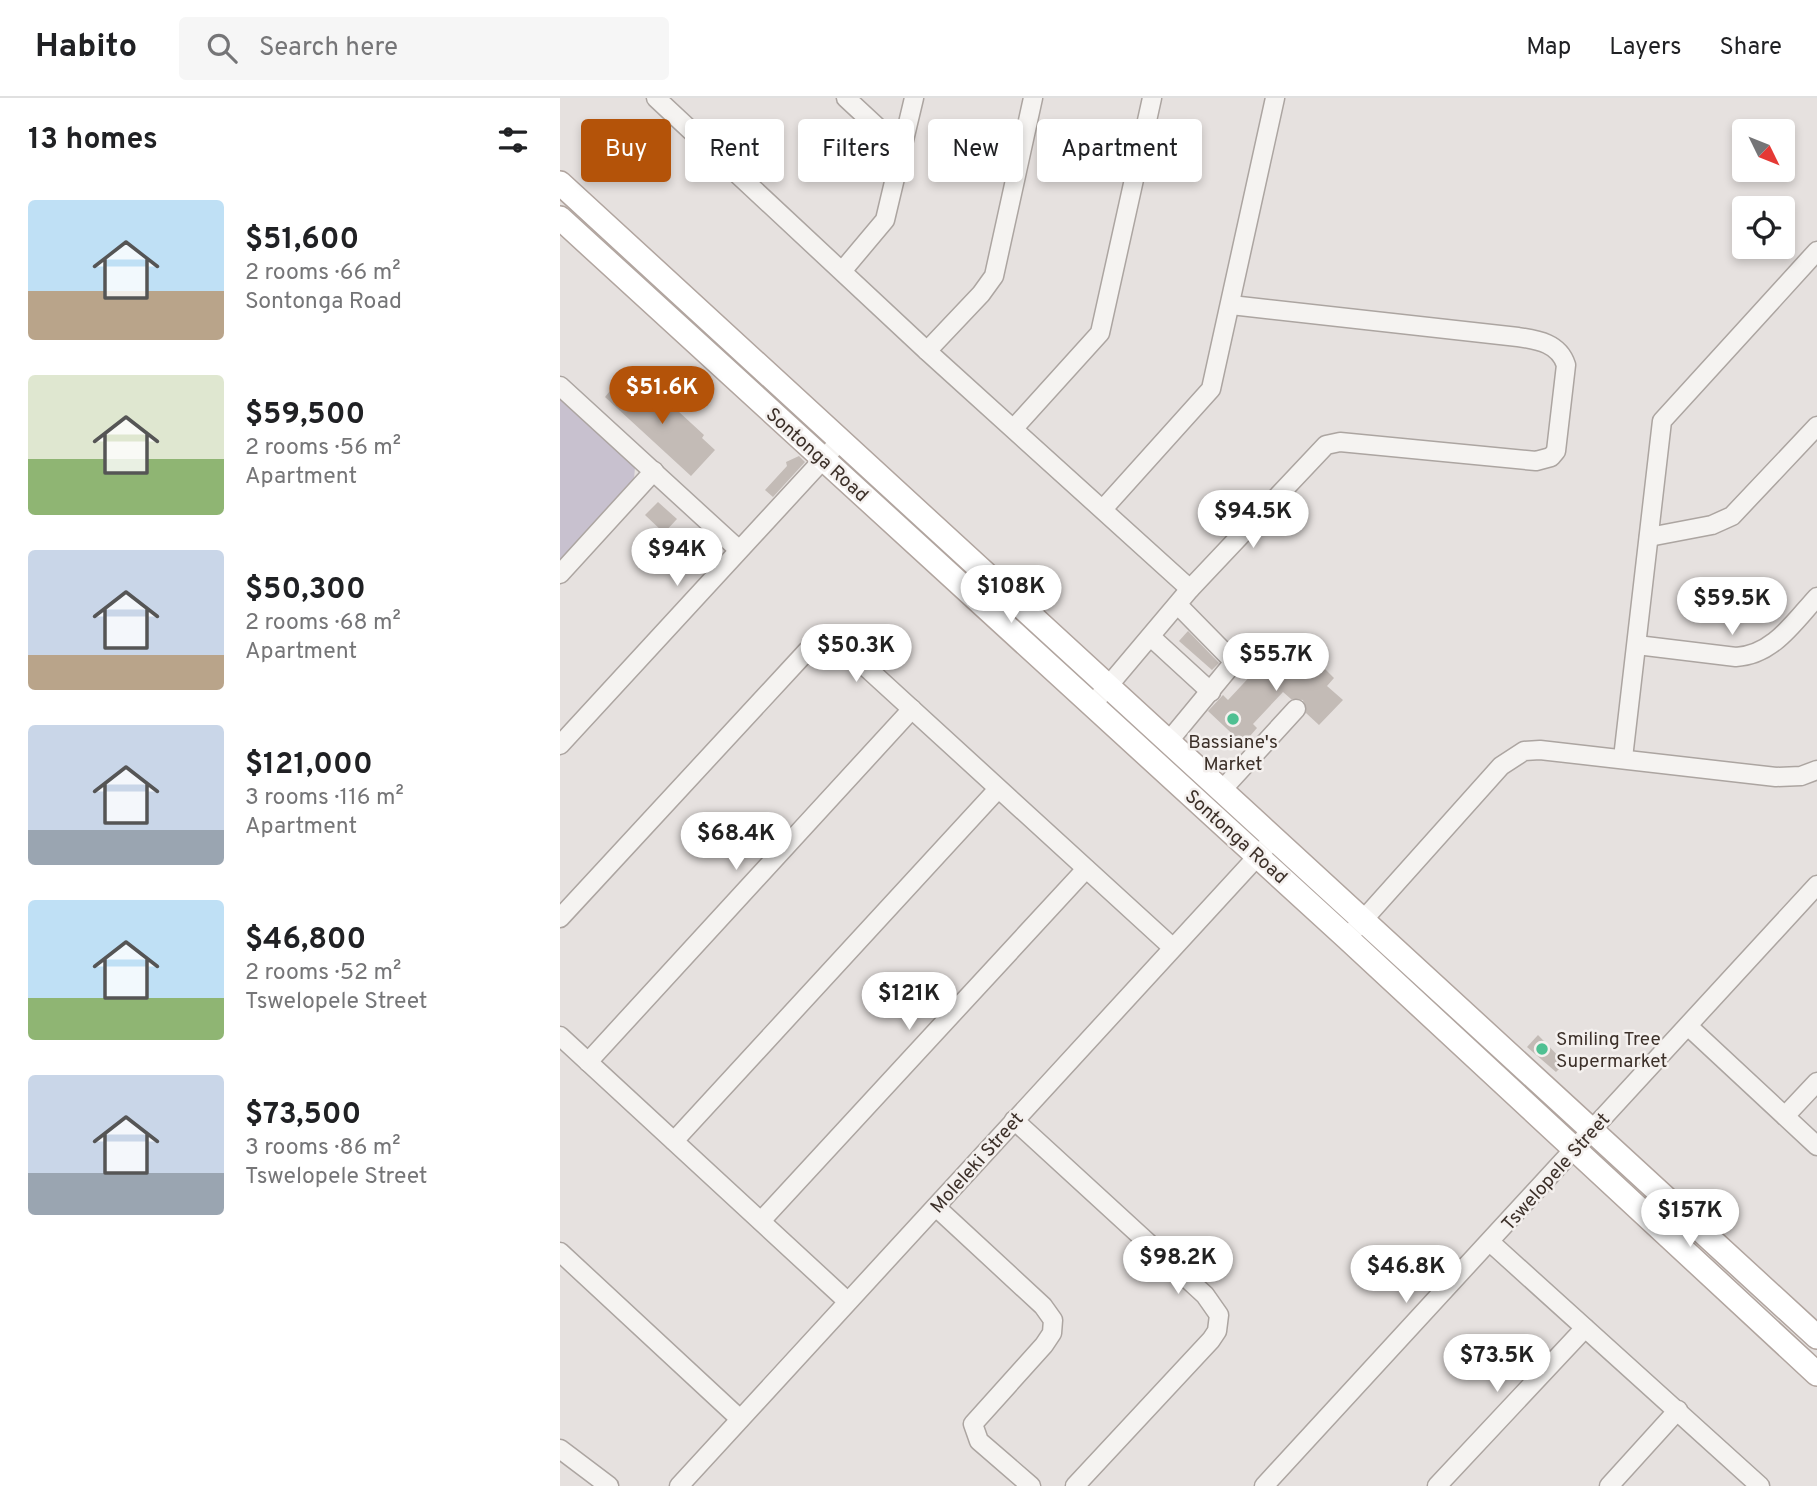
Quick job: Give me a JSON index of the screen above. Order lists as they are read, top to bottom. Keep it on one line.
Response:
{"streets":{"main road":["Sontonga Road"],"street":["Moleleki Street","Tswelopele Street"]},"crossings":[["Sontonga Road","Moleleki Street"],["Sontonga Road","Tswelopele Street"]],"places":["Bassiane's Market","Smiling Tree Supermarket"],"north":"bottom right","page":{"header":"Habito","search":"Search here","nav":["Map","Layers","Share"],"heading":"13 homes","chip":["Buy","Rent","Filters","New","Apartment"],"list":[{"name":"$51,600","note":"2 rooms · 66 m² · Sontonga Road"},{"name":"$59,500","note":"2 rooms · 56 m² · Apartment"},{"name":"$50,300","note":"2 rooms · 68 m² · Apartment"},{"name":"$121,000","note":"3 rooms · 116 m² · Apartment"},{"name":"$46,800","note":"2 rooms · 52 m² · Tswelopele Street"},{"name":"$73,500","note":"3 rooms · 86 m² · Tswelopele Street"}],"price":["$51.6K","$94.5K","$94K","$108K","$59.5K","$50.3K","$55.7K","$68.4K","$121K","$157K","$98.2K","$46.8K","$73.5K"]}}
